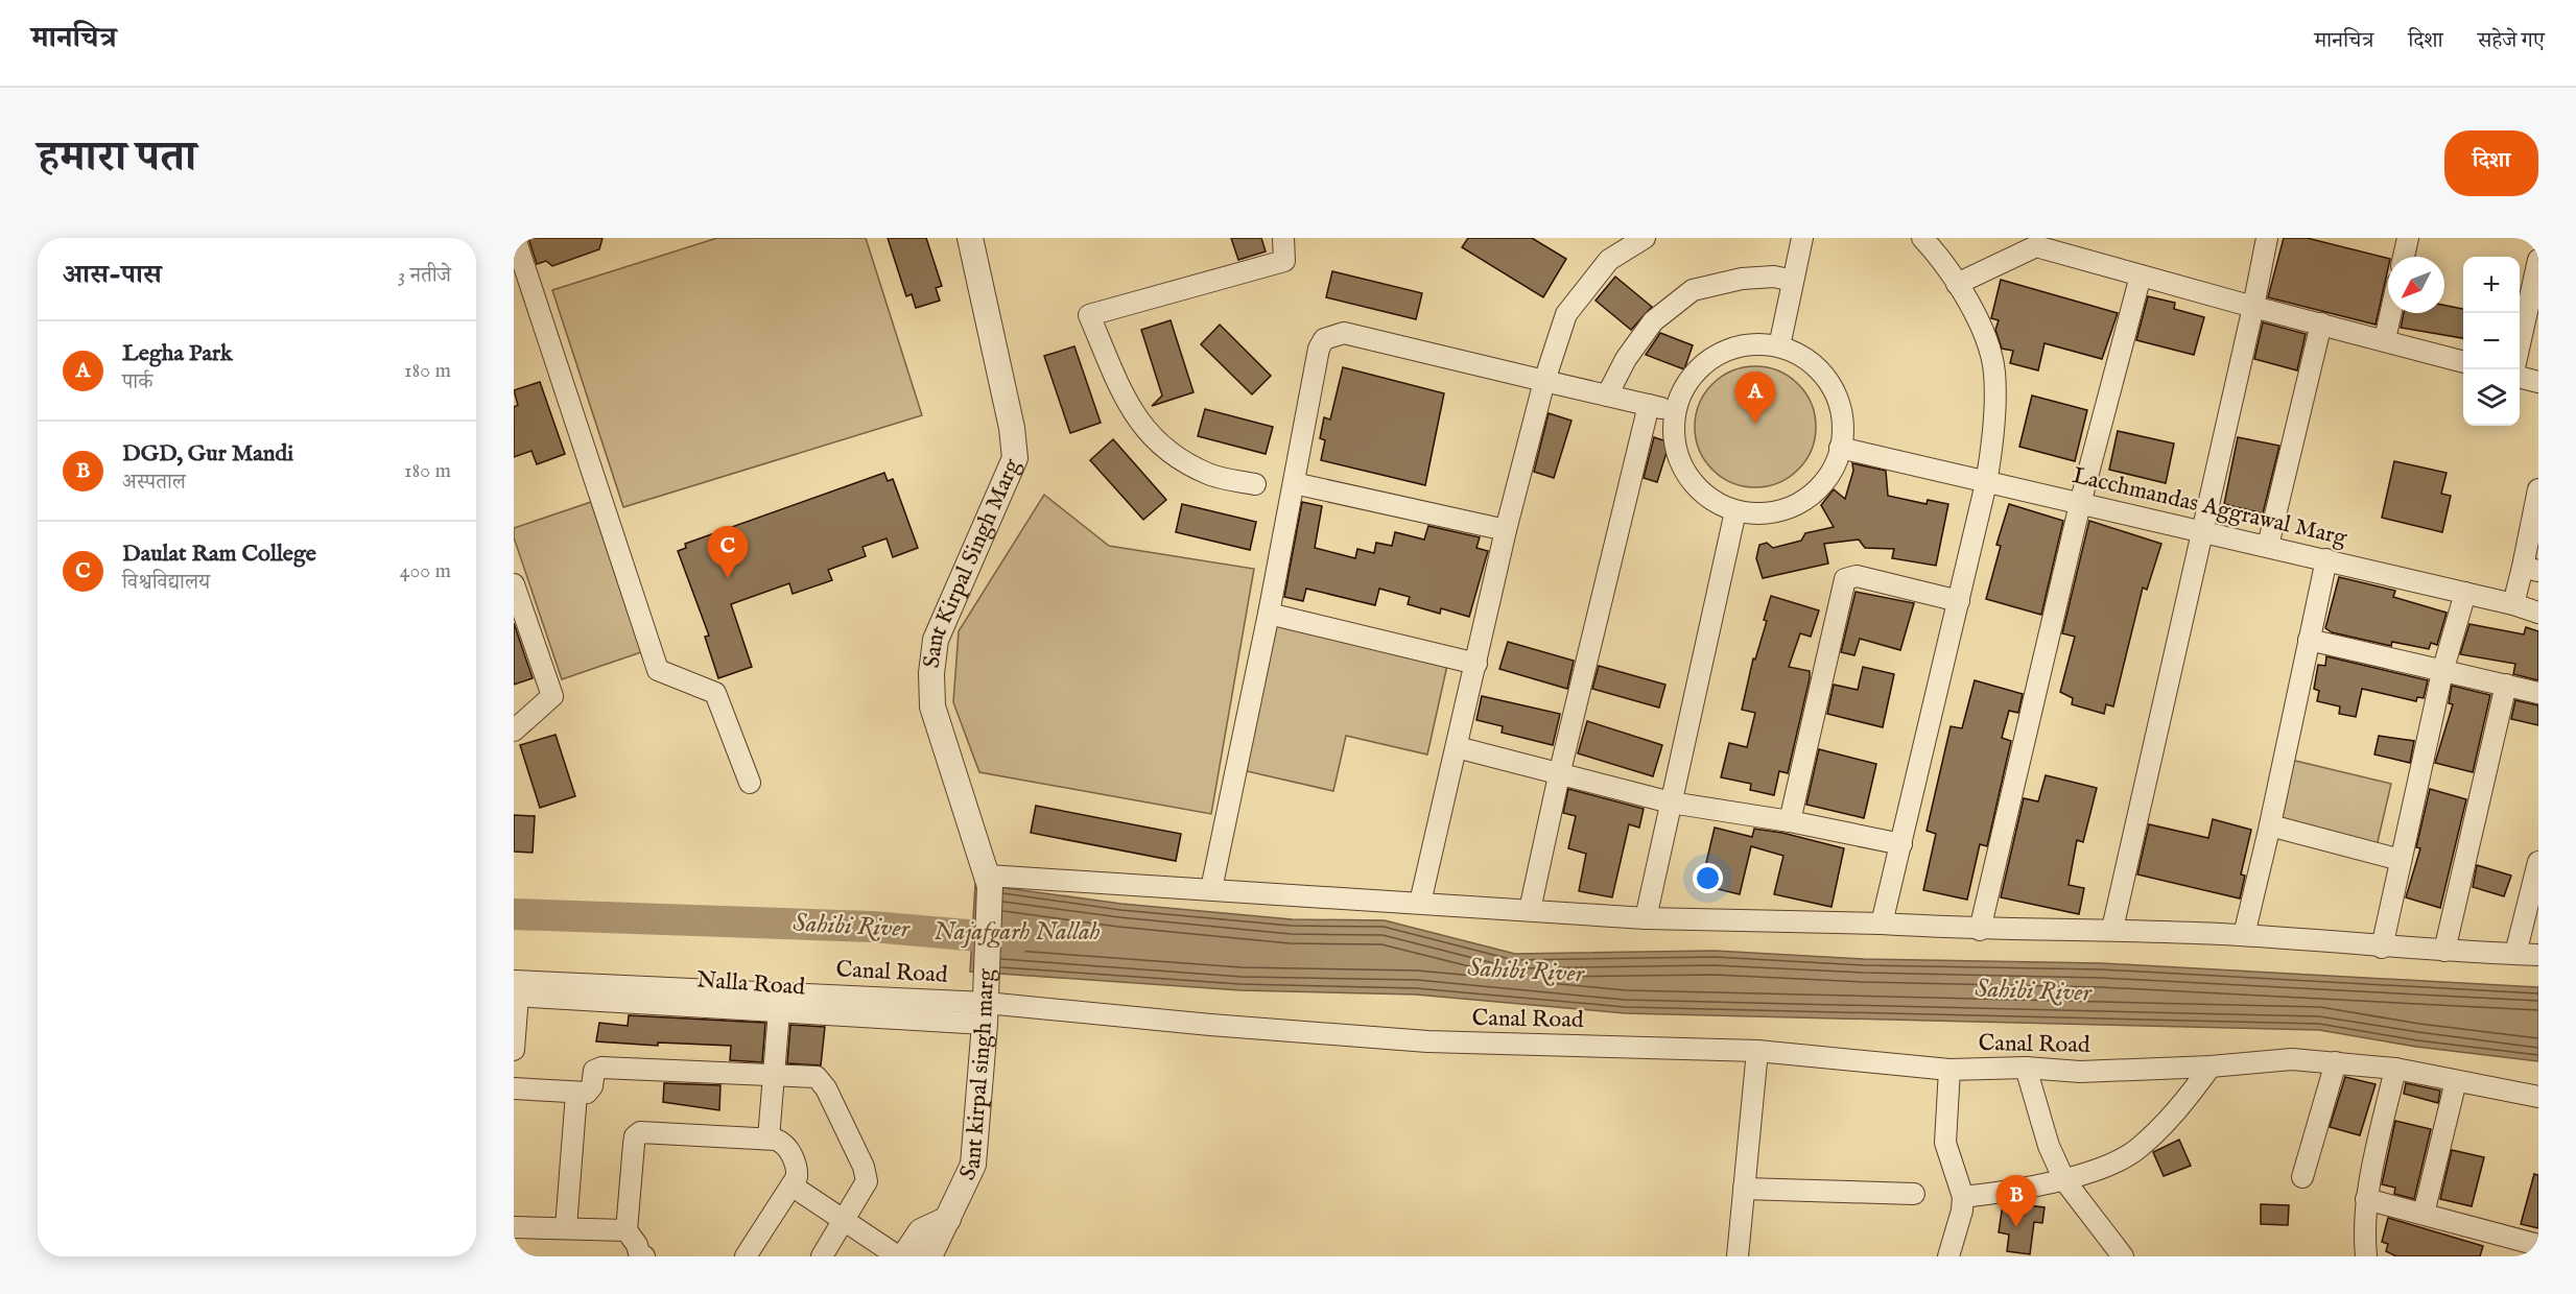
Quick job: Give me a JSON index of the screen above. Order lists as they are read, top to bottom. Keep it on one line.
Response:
{"streets":{"street":["Lacchmandas Aggrawal Marg","Sant Kirpal Singh Marg","Canal Road","Nalla Road","Sant kirpal singh marg"]},"crossings":[["Sant Kirpal Singh Marg","Sant kirpal singh marg"],["Canal Road","Nalla Road"],["Canal Road","Sant kirpal singh marg"],["Nalla Road","Sant kirpal singh marg"]],"water":["Sahibi River","Najafgarh Nallah"],"north":"bottom left","page":{"header":"मानचित्र","nav":["मानचित्र","दिशा","सहेजे गए"],"title":"हमारा पता","buttons":"दिशा","heading":["आस-पास","3 नतीजे"],"map_buttons":["+","−"],"list":[{"mark":"A","name":"Legha Park","note":"पार्क","value":"180 m"},{"mark":"B","name":"DGD, Gur Mandi","note":"अस्पताल","value":"180 m"},{"mark":"C","name":"Daulat Ram College","note":"विश्वविद्यालय","value":"400 m"}],"pins":["A","C","B"]}}
